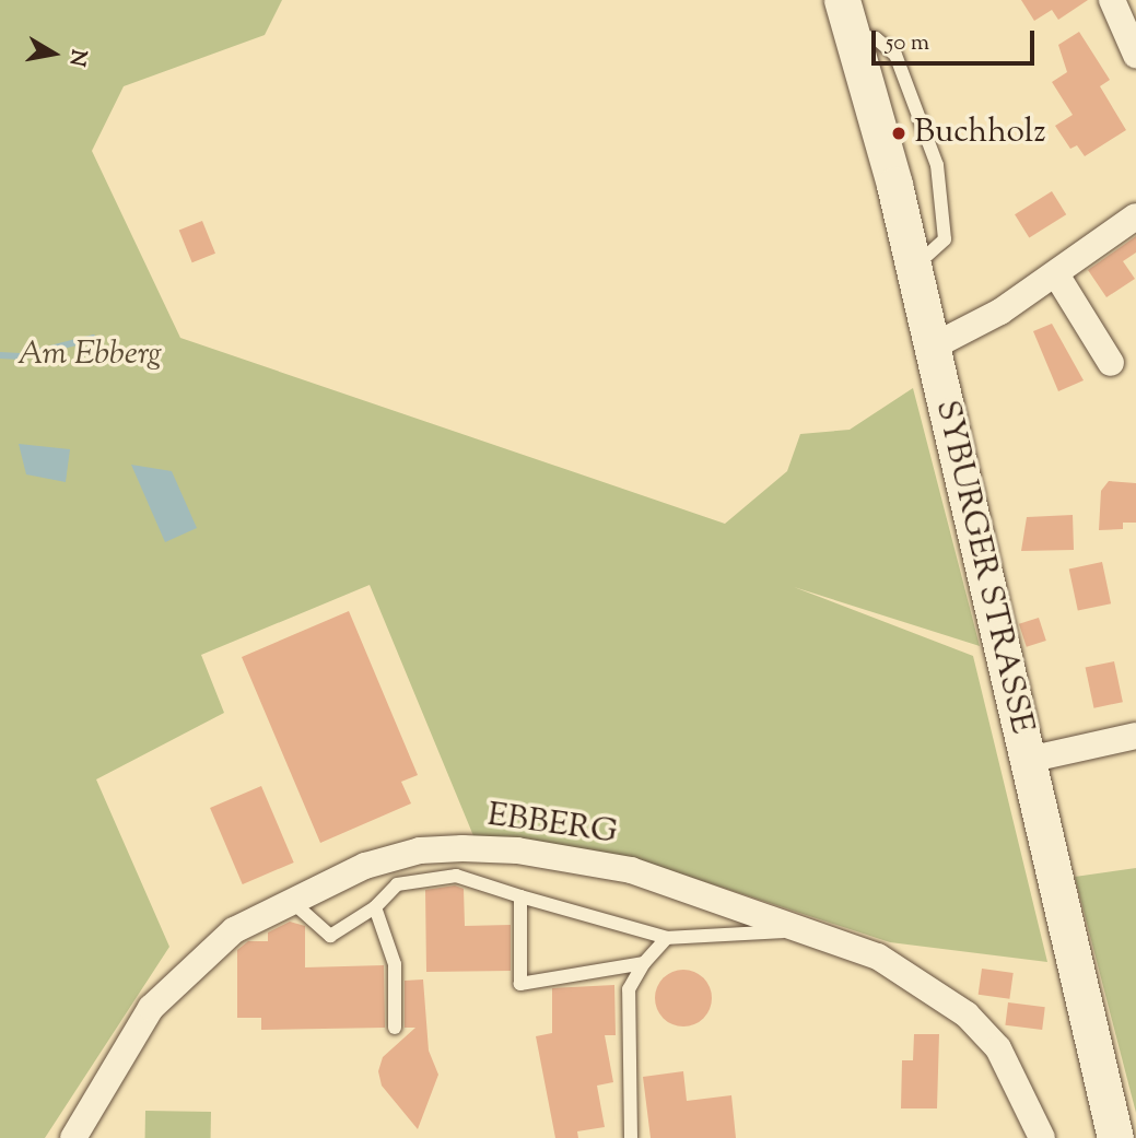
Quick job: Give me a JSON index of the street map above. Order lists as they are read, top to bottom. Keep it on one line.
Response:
{"streets":{"street":["SYBURGER STRASSE","EBBERG"]},"parks":["Am Ebberg"],"places":["Buchholz"],"scale_bar":"50 m","north":"right"}
